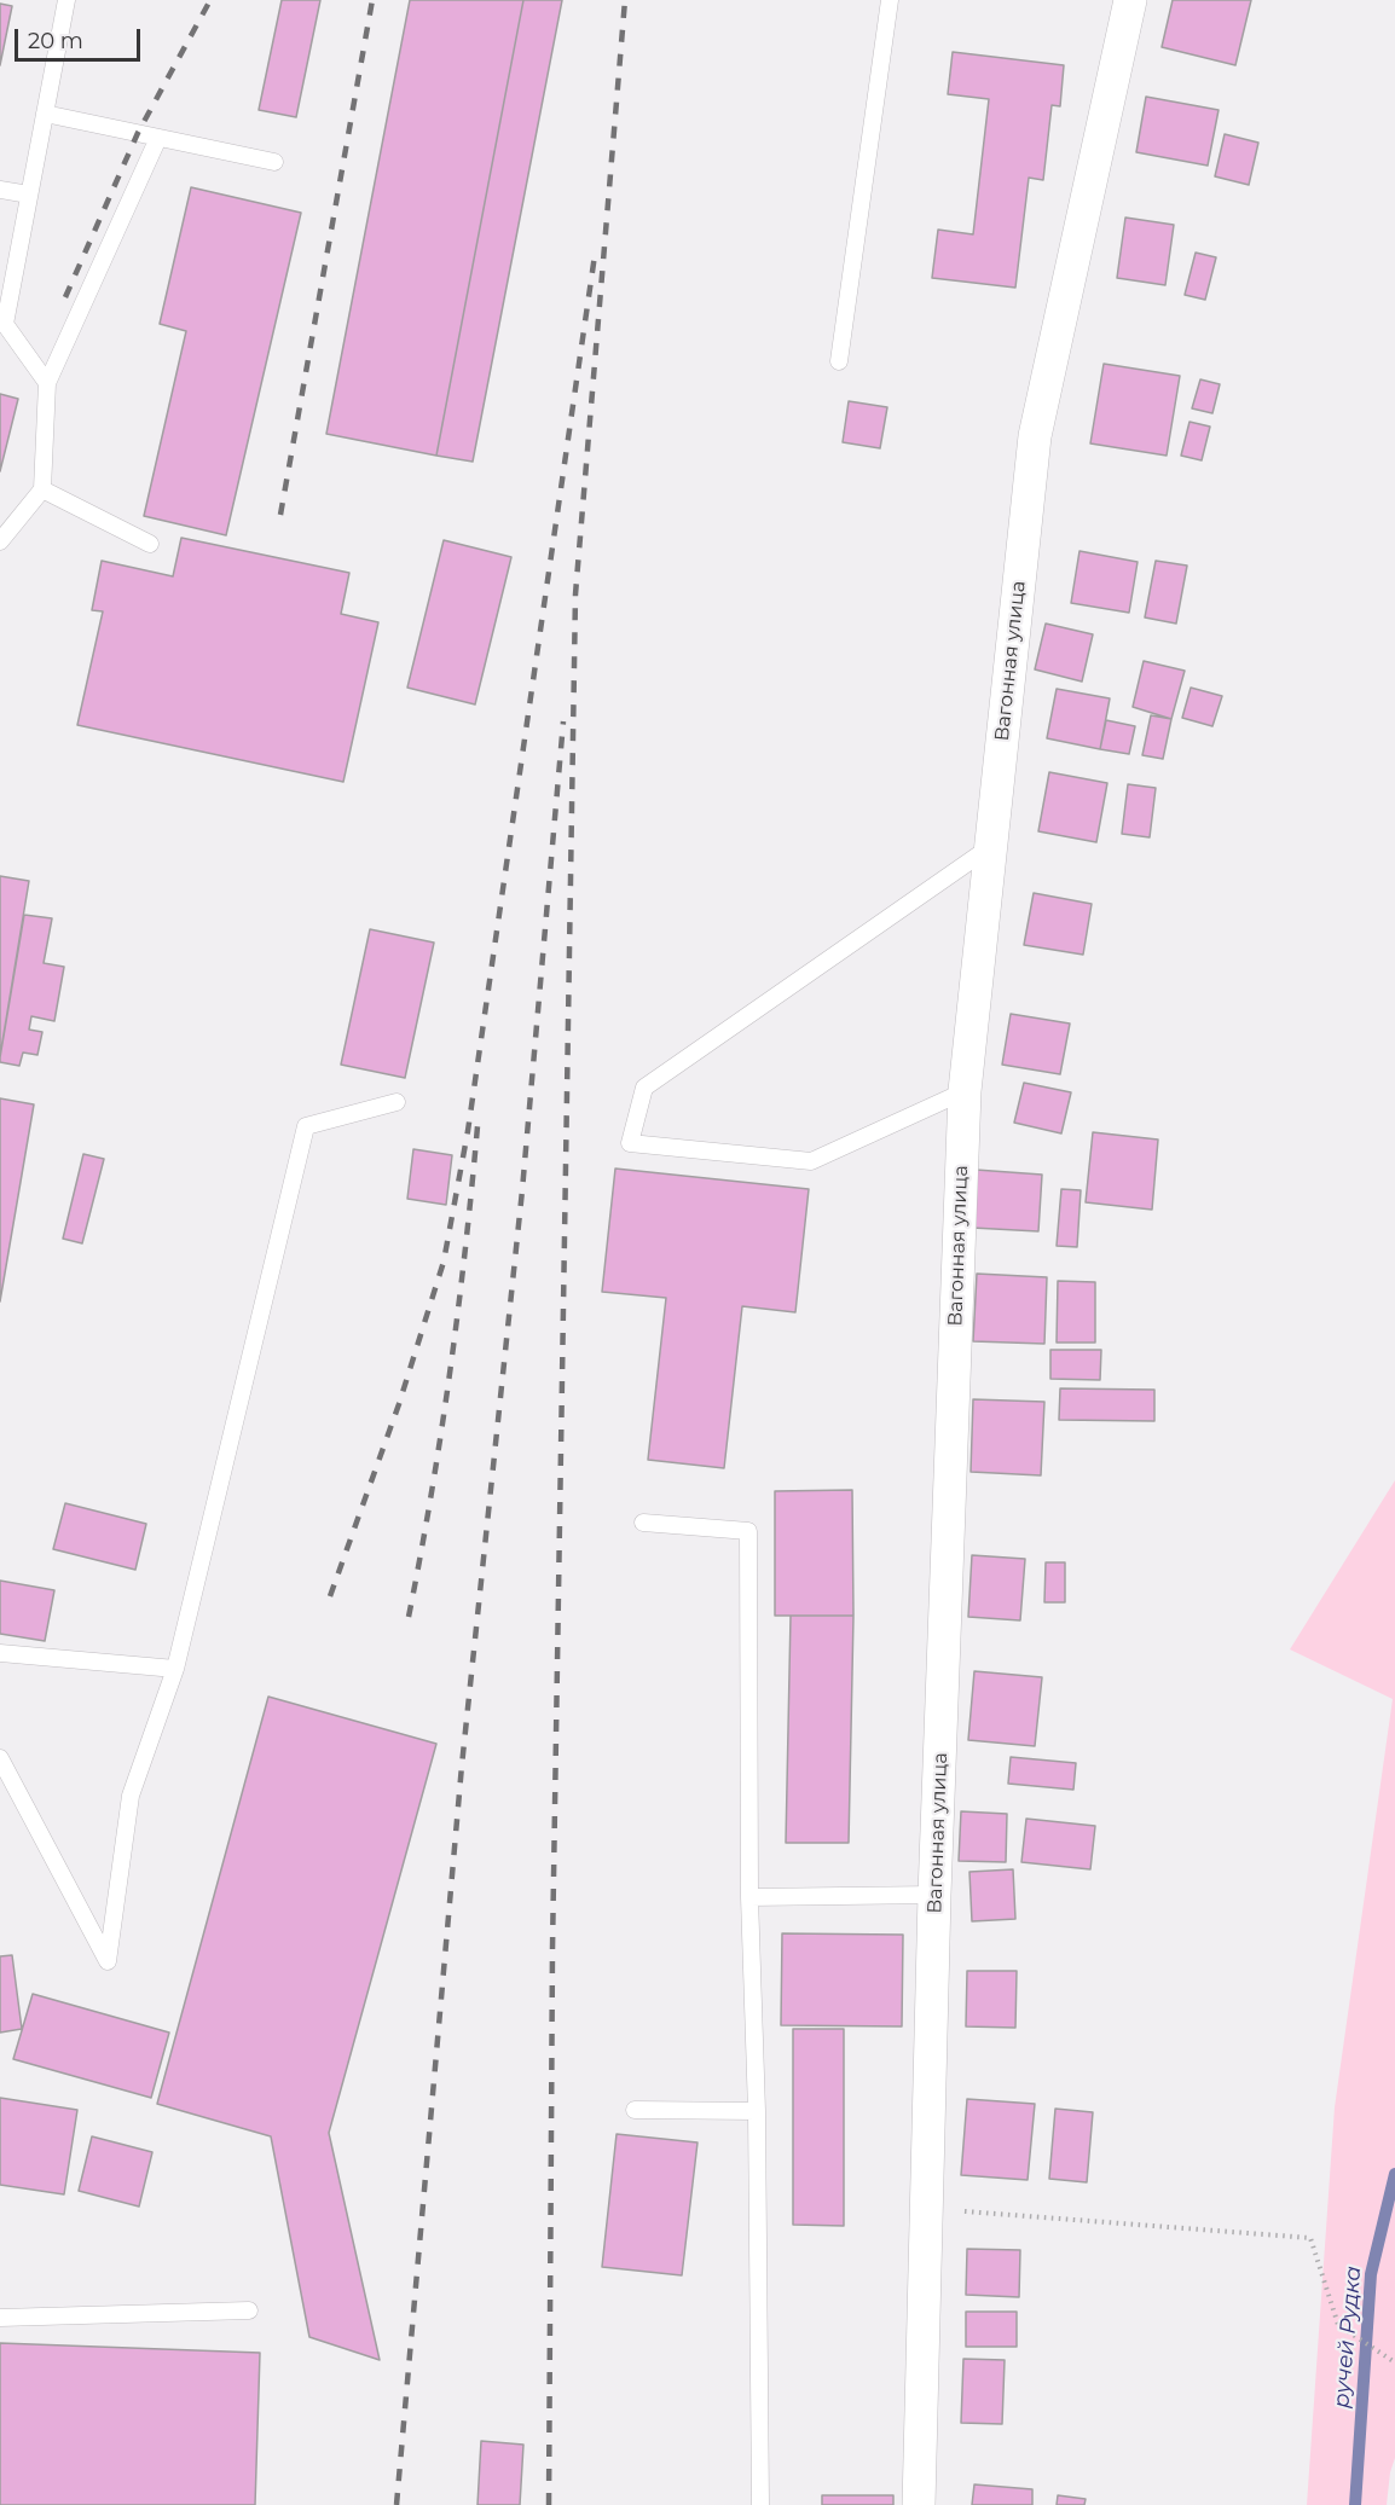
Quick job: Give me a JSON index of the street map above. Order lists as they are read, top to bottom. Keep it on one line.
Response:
{"streets":{"street":["Вагонная улица"]},"water":["ручей Рудка"],"scale_bar":"20 m"}
